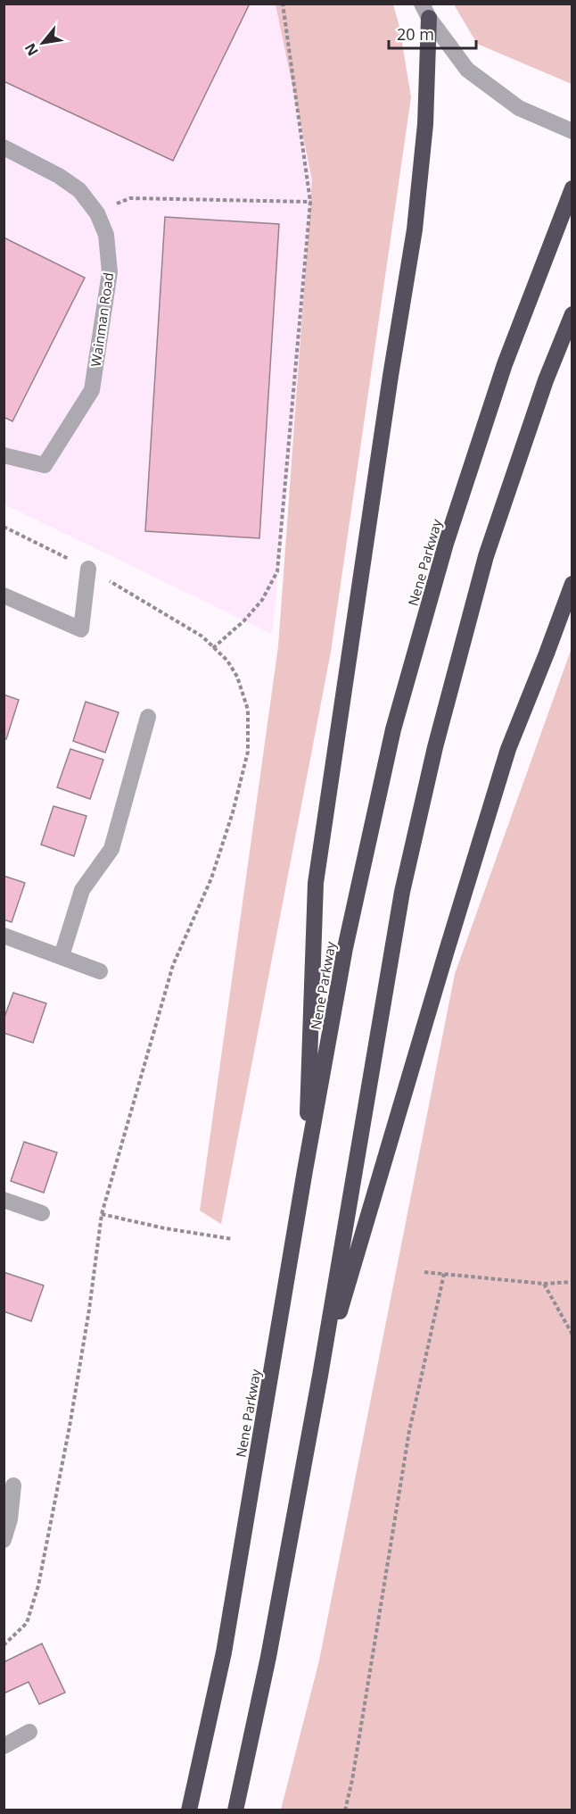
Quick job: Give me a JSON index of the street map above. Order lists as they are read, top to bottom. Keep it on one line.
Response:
{"streets":{"highway":["Nene Parkway"],"street":["Wainman Road"]},"scale_bar":"20 m","north":"bottom left"}
